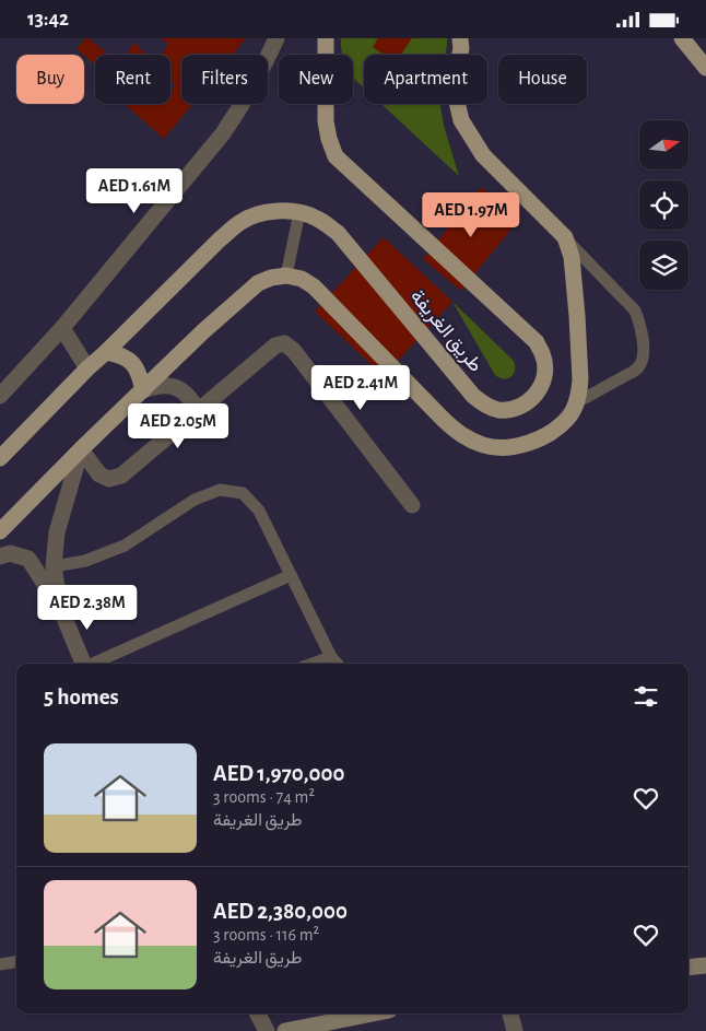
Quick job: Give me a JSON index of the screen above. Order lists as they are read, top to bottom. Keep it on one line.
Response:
{"streets":{"main road":["طريق الغريفة"]},"north":"right","page":{"status":"13:42","chip":["Buy","Rent","Filters","New","Apartment","House"],"price":["AED 1.61M","AED 1.97M","AED 2.41M","AED 2.05M","AED 2.38M"],"heading":"5 homes","list":[{"name":"AED 1,970,000","note":"3 rooms · 74 m² · طريق الغريفة"},{"name":"AED 2,380,000","note":"3 rooms · 116 m² · طريق الغريفة"}]}}
